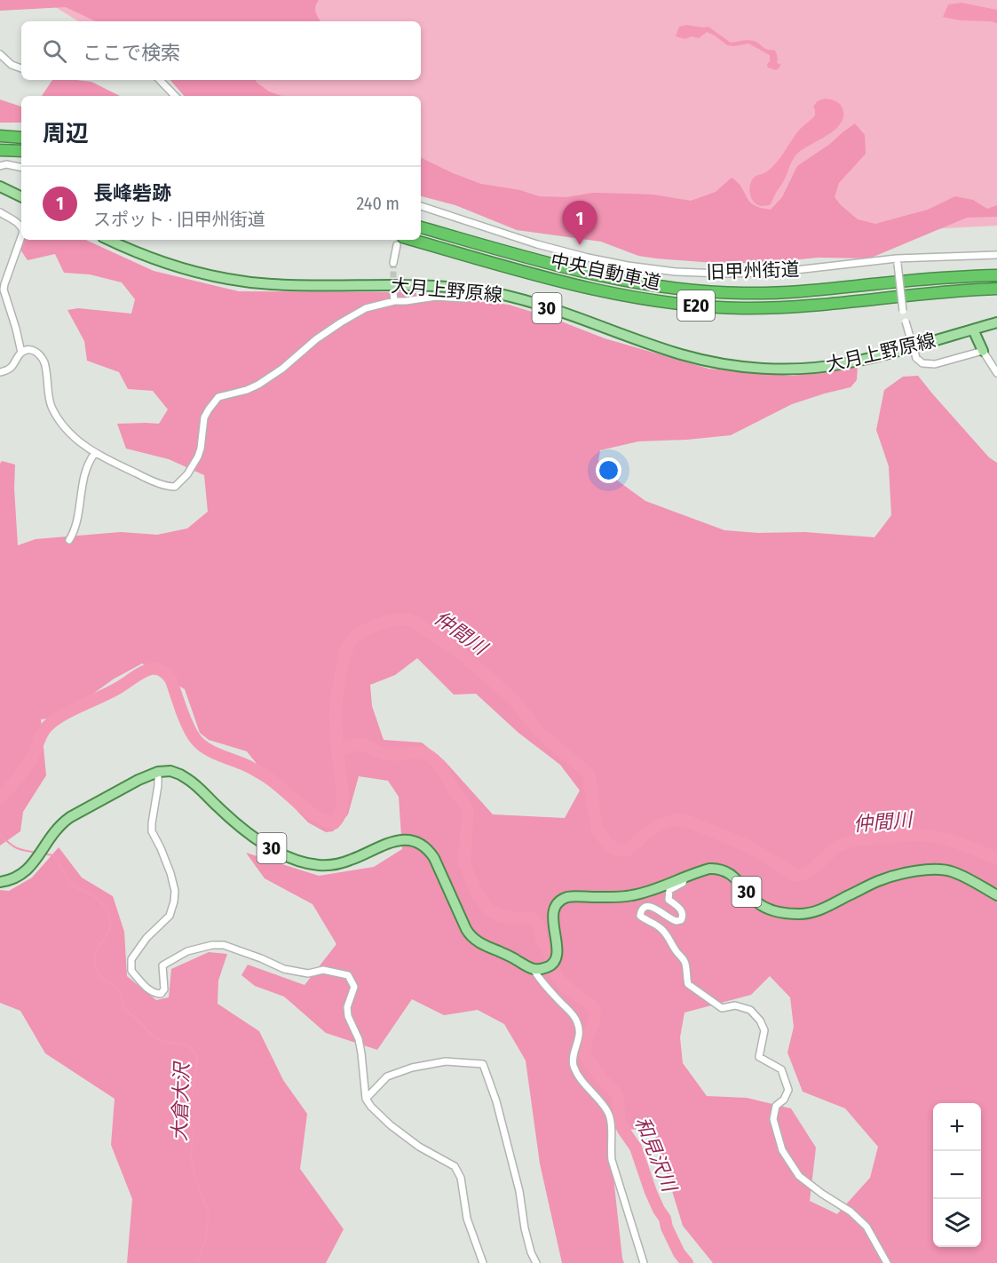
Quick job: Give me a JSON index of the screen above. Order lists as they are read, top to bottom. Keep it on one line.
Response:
{"streets":{"highway":["中央自動車道","E20"],"main road":["大月上野原線","30"],"street":["旧甲州街道"]},"water":["仲間川","大倉大沢","和見沢川"],"page":{"search":"ここで検索","heading":"周辺","list":[{"mark":"1","name":"長峰砦跡","note":"スポット · 旧甲州街道","value":"240 m"}],"pins":"1","map_buttons":["+","−"]}}
